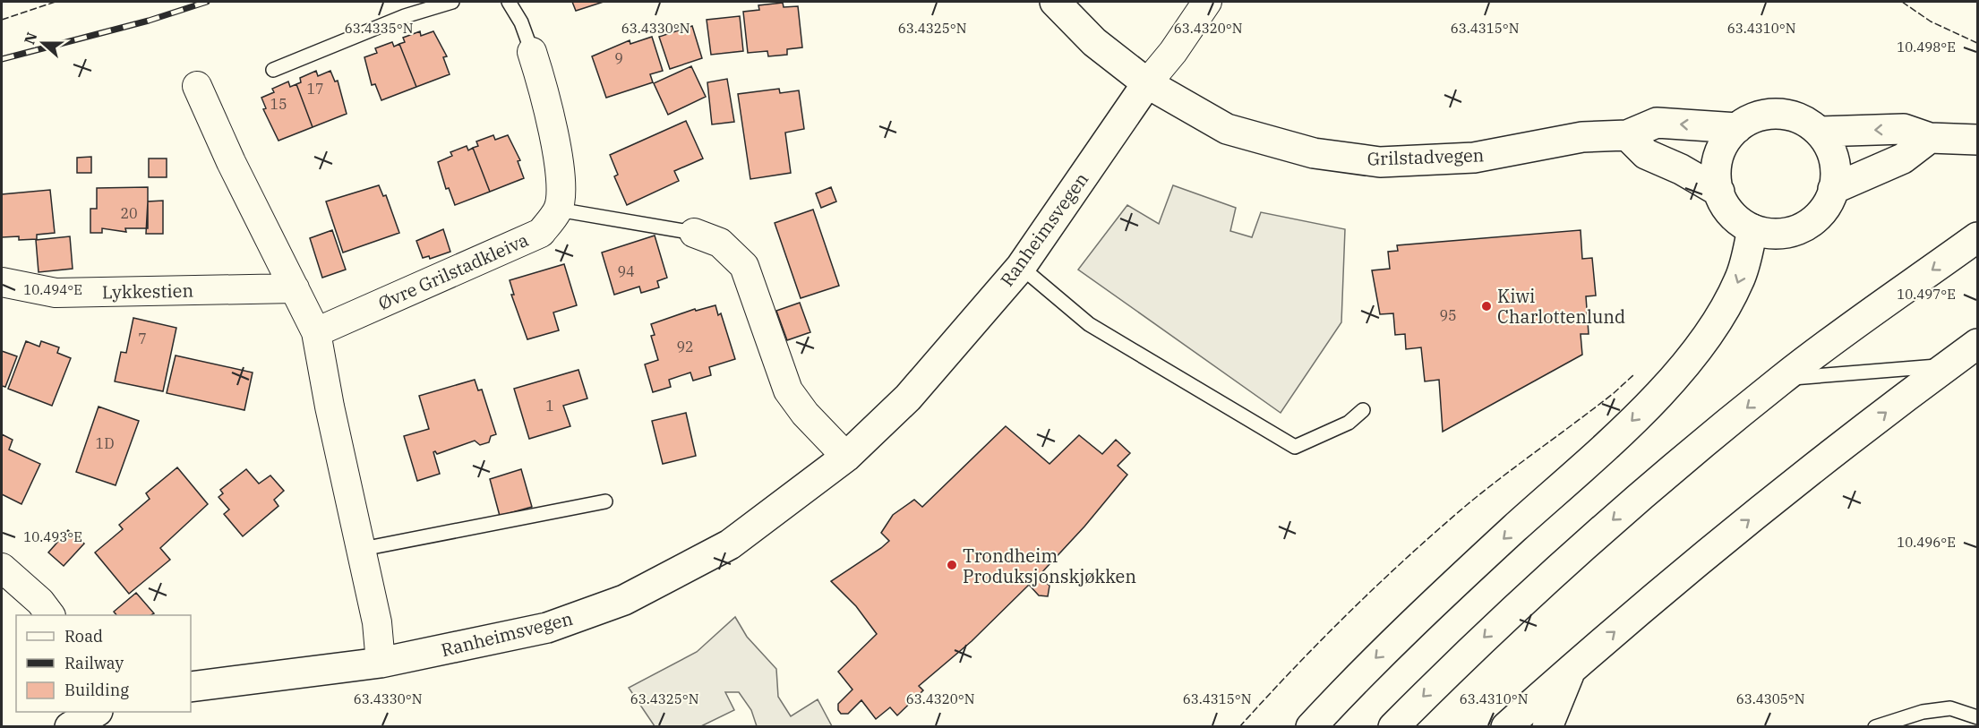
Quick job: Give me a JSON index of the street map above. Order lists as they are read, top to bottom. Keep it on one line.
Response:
{"streets":{"main road":["Grilstadvegen","Ranheimsvegen"],"street":["Øvre Grilstadkleiva","Lykkestien"]},"crossings":[["Grilstadvegen","Ranheimsvegen"]],"places":["Kiwi Charlottenlund","Trondheim Produksjonskjøkken"],"house_numbers":["9","17","15","20","94","95","7","92","1","1D"],"legend":["Road","Railway","Building"],"north":"left","coordinates":["63.4335°N","63.4330°N","63.4325°N","63.4320°N","63.4315°N","63.4310°N","10.498°E","10.494°E","10.497°E","10.493°E","10.496°E","63.4305°N"]}
